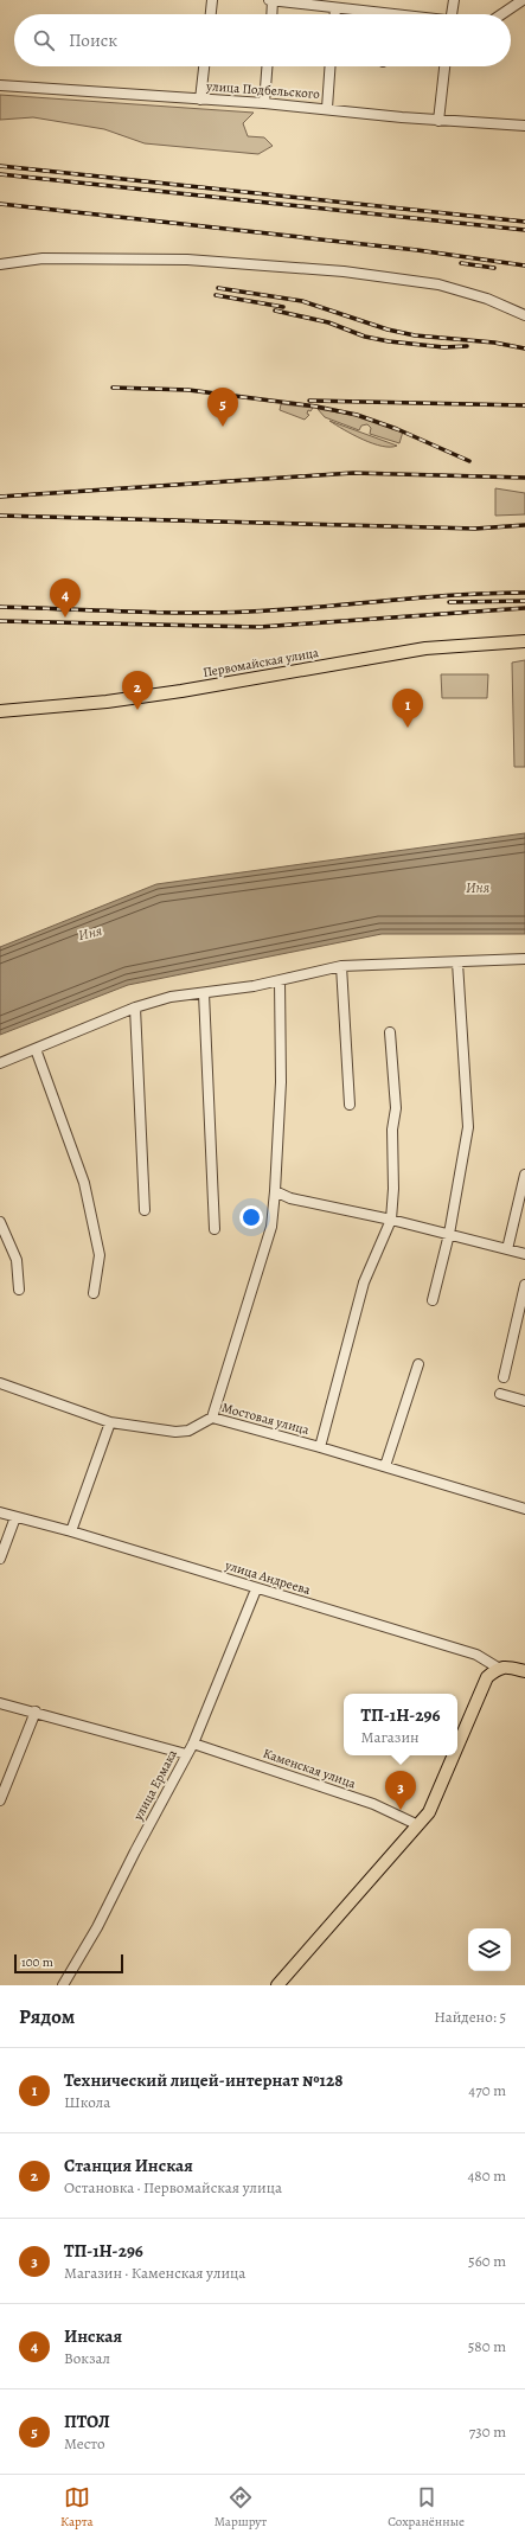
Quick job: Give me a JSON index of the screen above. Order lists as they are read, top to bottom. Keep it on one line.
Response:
{"streets":{"main road":["Первомайская улица","улица Андреева"],"street":["улица Подбельского","Мостовая улица","Каменская улица","улица Ермака"]},"crossings":[["улица Андреева","улица Ермака"],["Каменская улица","улица Ермака"]],"water":["Иня"],"scale_bar":"100 m","page":{"search":"Поиск","pins":["5","4","2","1","3"],"popup":["ТП-1Н-296","Магазин"],"scale":"100 m","heading":["Рядом","Найдено: 5"],"list":[{"mark":"1","name":"Технический лицей-интернат №128","note":"Школа","value":"470 m"},{"mark":"2","name":"Станция Инская","note":"Остановка · Первомайская улица","value":"480 m"},{"mark":"3","name":"ТП-1Н-296","note":"Магазин · Каменская улица","value":"560 m"},{"mark":"4","name":"Инская","note":"Вокзал","value":"580 m"},{"mark":"5","name":"ПТОЛ","note":"Место","value":"730 m"}],"nav":["Карта","Маршрут","Сохранённые"]}}
